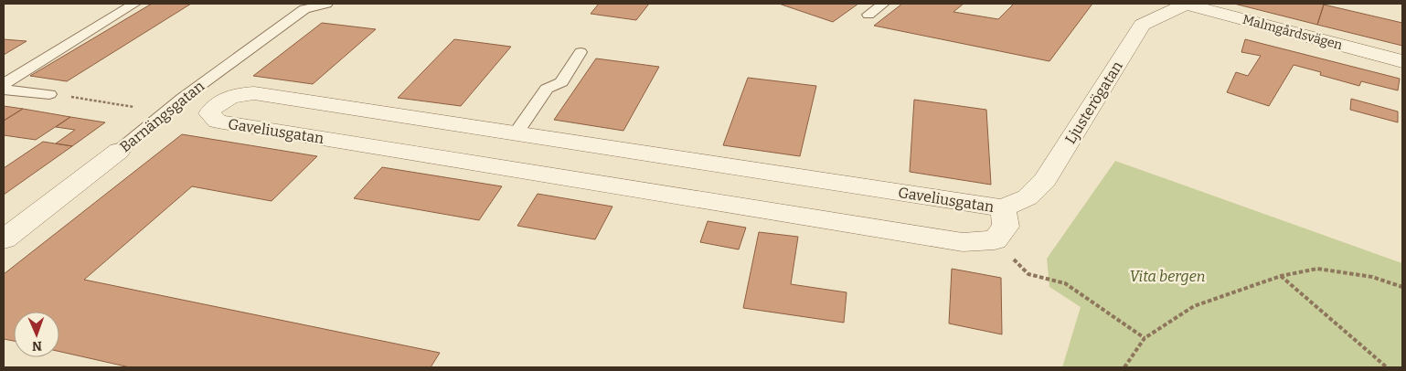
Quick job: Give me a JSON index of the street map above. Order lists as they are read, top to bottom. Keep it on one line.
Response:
{"streets":{"street":["Malmgårdsvägen","Ljusterögatan","Barnängsgatan","Gaveliusgatan"]},"crossings":[["Malmgårdsvägen","Ljusterögatan"],["Ljusterögatan","Gaveliusgatan"]],"parks":["Vita bergen"],"north":"bottom"}
